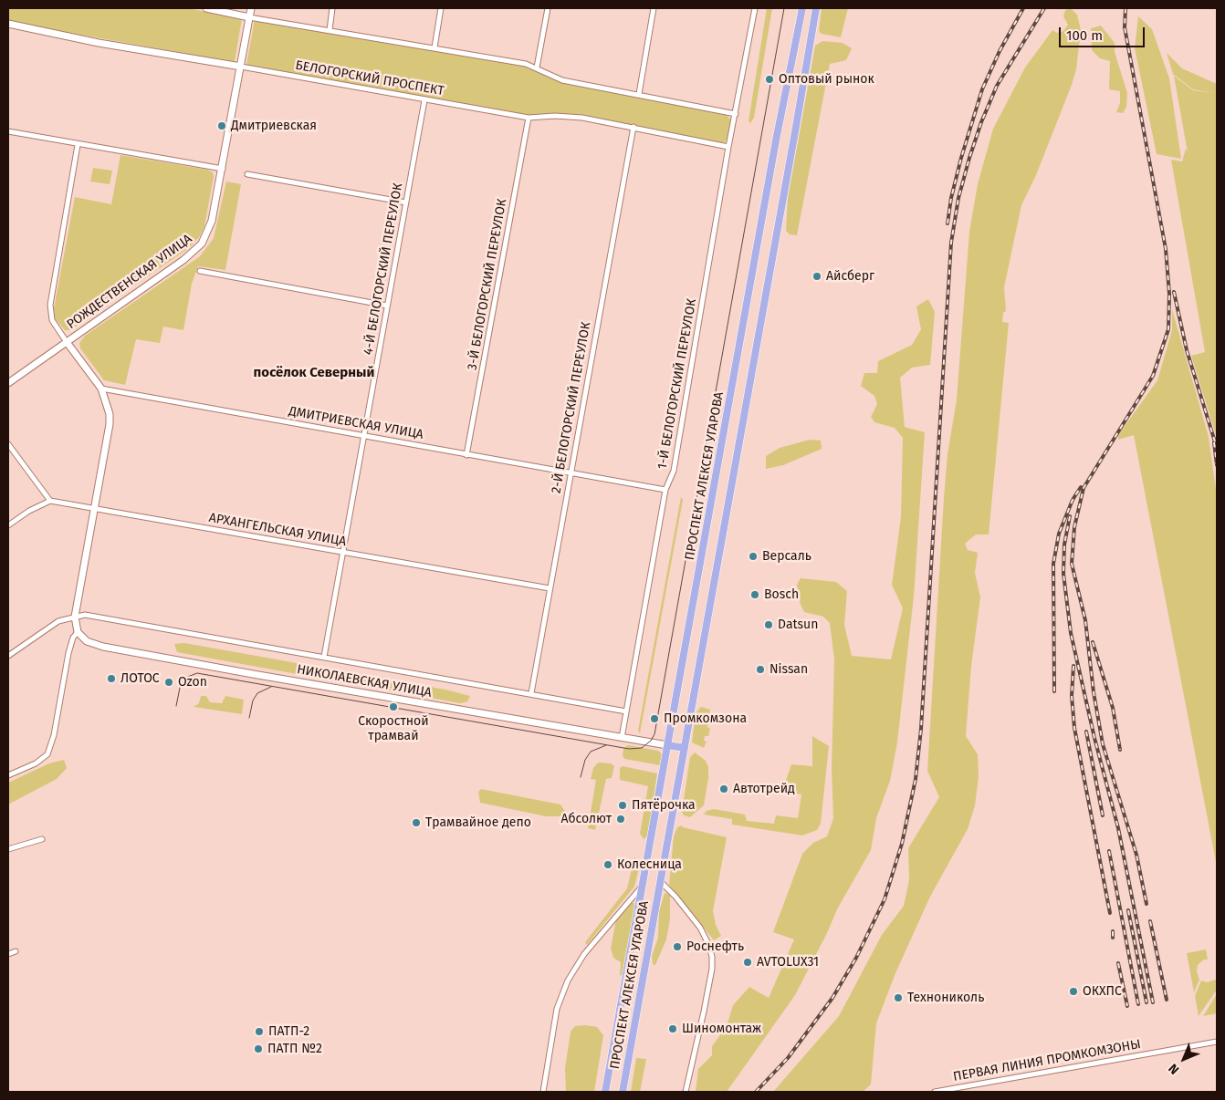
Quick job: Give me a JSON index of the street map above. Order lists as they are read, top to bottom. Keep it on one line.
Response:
{"streets":{"main road":["БЕЛОГОРСКИЙ ПРОСПЕКТ","РОЖДЕСТВЕНСКАЯ УЛИЦА","ПРОСПЕКТ АЛЕКСЕЯ УГАРОВА","НИКОЛАЕВСКАЯ УЛИЦА"],"street":["4-Й БЕЛОГОРСКИЙ ПЕРЕУЛОК","3-Й БЕЛОГОРСКИЙ ПЕРЕУЛОК","1-Й БЕЛОГОРСКИЙ ПЕРЕУЛОК","2-Й БЕЛОГОРСКИЙ ПЕРЕУЛОК","ДМИТРИЕВСКАЯ УЛИЦА","АРХАНГЕЛЬСКАЯ УЛИЦА","ПЕРВАЯ ЛИНИЯ ПРОМКОМЗОНЫ"]},"crossings":[["БЕЛОГОРСКИЙ ПРОСПЕКТ","4-Й БЕЛОГОРСКИЙ ПЕРЕУЛОК"],["БЕЛОГОРСКИЙ ПРОСПЕКТ","РОЖДЕСТВЕНСКАЯ УЛИЦА"],["БЕЛОГОРСКИЙ ПРОСПЕКТ","3-Й БЕЛОГОРСКИЙ ПЕРЕУЛОК"],["БЕЛОГОРСКИЙ ПРОСПЕКТ","1-Й БЕЛОГОРСКИЙ ПЕРЕУЛОК"],["БЕЛОГОРСКИЙ ПРОСПЕКТ","2-Й БЕЛОГОРСКИЙ ПЕРЕУЛОК"],["4-Й БЕЛОГОРСКИЙ ПЕРЕУЛОК","ДМИТРИЕВСКАЯ УЛИЦА"],["4-Й БЕЛОГОРСКИЙ ПЕРЕУЛОК","АРХАНГЕЛЬСКАЯ УЛИЦА"],["4-Й БЕЛОГОРСКИЙ ПЕРЕУЛОК","НИКОЛАЕВСКАЯ УЛИЦА"],["3-Й БЕЛОГОРСКИЙ ПЕРЕУЛОК","ДМИТРИЕВСКАЯ УЛИЦА"],["1-Й БЕЛОГОРСКИЙ ПЕРЕУЛОК","ДМИТРИЕВСКАЯ УЛИЦА"],["1-Й БЕЛОГОРСКИЙ ПЕРЕУЛОК","НИКОЛАЕВСКАЯ УЛИЦА"],["2-Й БЕЛОГОРСКИЙ ПЕРЕУЛОК","ДМИТРИЕВСКАЯ УЛИЦА"],["2-Й БЕЛОГОРСКИЙ ПЕРЕУЛОК","АРХАНГЕЛЬСКАЯ УЛИЦА"],["2-Й БЕЛОГОРСКИЙ ПЕРЕУЛОК","НИКОЛАЕВСКАЯ УЛИЦА"],["ПРОСПЕКТ АЛЕКСЕЯ УГАРОВА","НИКОЛАЕВСКАЯ УЛИЦА"]],"districts":["посёлок Северный"],"places":["Оптовый рынок","Дмитриевская","Айсберг","Версаль","Bosch","Datsun","Nissan","ЛОТОС","Ozon","Скоростной трамвай","Промкомзона","Автотрейд","Пятёрочка","Абсолют","Трамвайное депо","Колесница","Роснефть","AVTOLUX31","ОКХПС","Технониколь","Шиномонтаж","ПАТП-2","ПАТП №2"],"scale_bar":"100 m","north":"bottom left"}
